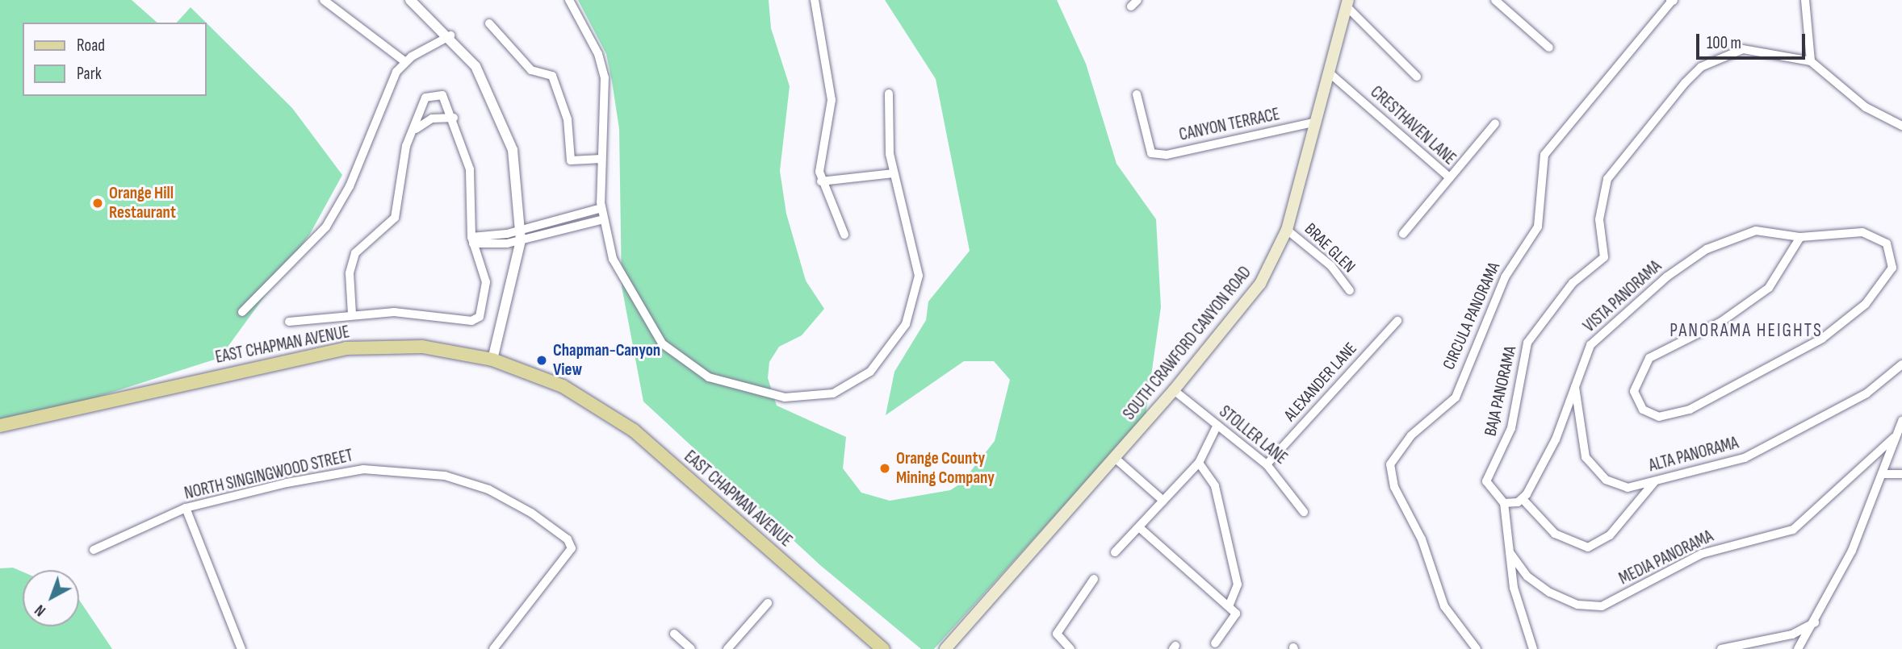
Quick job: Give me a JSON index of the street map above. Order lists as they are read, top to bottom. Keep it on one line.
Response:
{"streets":{"main road":["SOUTH CRAWFORD CANYON ROAD","EAST CHAPMAN AVENUE"],"street":["CANYON TERRACE","CRESTHAVEN LANE","BRAE GLEN","VISTA PANORAMA","CIRCULA PANORAMA","ALEXANDER LANE","BAJA PANORAMA","STOLLER LANE","ALTA PANORAMA","NORTH SINGINGWOOD STREET","MEDIA PANORAMA"]},"crossings":[["CANYON TERRACE","SOUTH CRAWFORD CANYON ROAD"],["CRESTHAVEN LANE","SOUTH CRAWFORD CANYON ROAD"],["BRAE GLEN","SOUTH CRAWFORD CANYON ROAD"],["VISTA PANORAMA","ALTA PANORAMA"],["SOUTH CRAWFORD CANYON ROAD","STOLLER LANE"],["ALEXANDER LANE","STOLLER LANE"]],"districts":["PANORAMA HEIGHTS"],"places":["Orange Hill Restaurant","Chapman-Canyon View","Orange County Mining Company"],"legend":["Road","Park"],"scale_bar":"100 m","north":"bottom left"}
